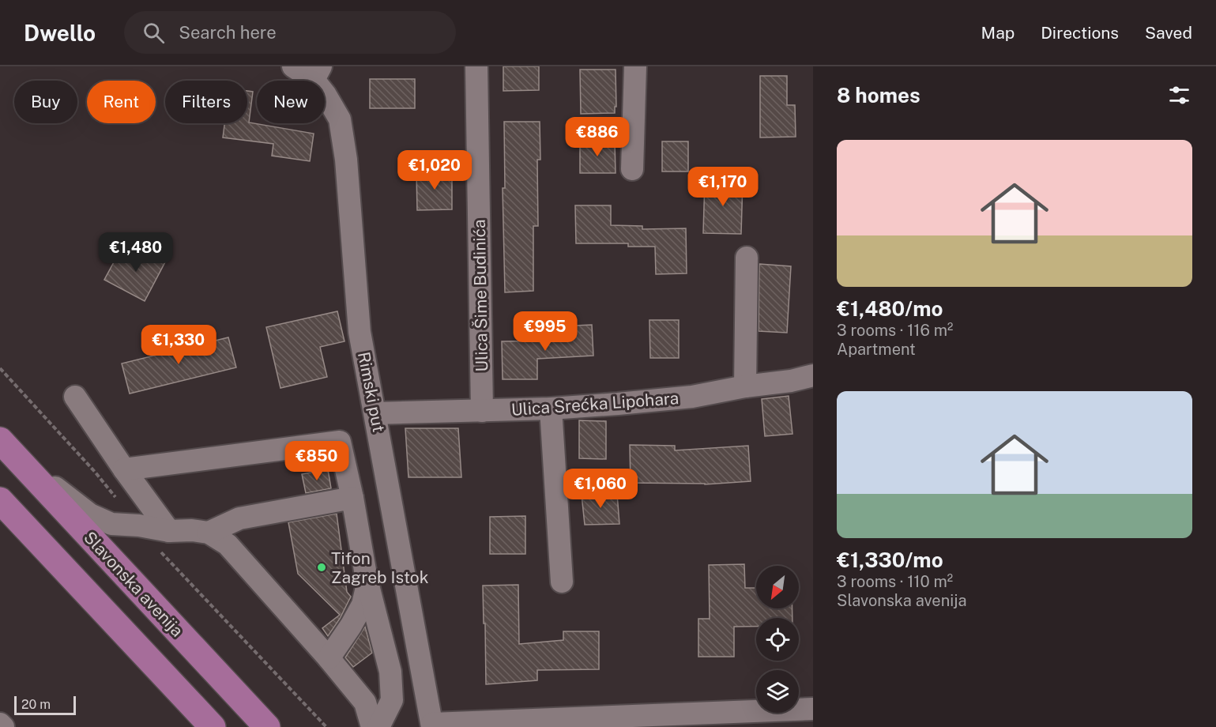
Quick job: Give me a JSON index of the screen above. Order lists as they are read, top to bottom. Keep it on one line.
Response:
{"streets":{"main road":["Slavonska avenija"],"street":["Ulica Šime Budinića","Rimski put","Ulica Srećka Lipohara"]},"crossings":[["Ulica Šime Budinića","Ulica Srećka Lipohara"],["Rimski put","Ulica Srećka Lipohara"]],"places":["Tifon Zagreb Istok"],"scale_bar":"20 m","north":"bottom left","page":{"header":"Dwello","search":"Search here","nav":["Map","Directions","Saved"],"heading":"8 homes","chip":["Buy","Rent","Filters","New"],"price":["€886","€1,020","€1,170","€1,480","€995","€1,330","€850","€1,060"],"list":[{"name":"€1,480/mo","note":"3 rooms · 116 m² · Apartment"},{"name":"€1,330/mo","note":"3 rooms · 110 m² · Slavonska avenija"}],"scale":"20 m"}}
